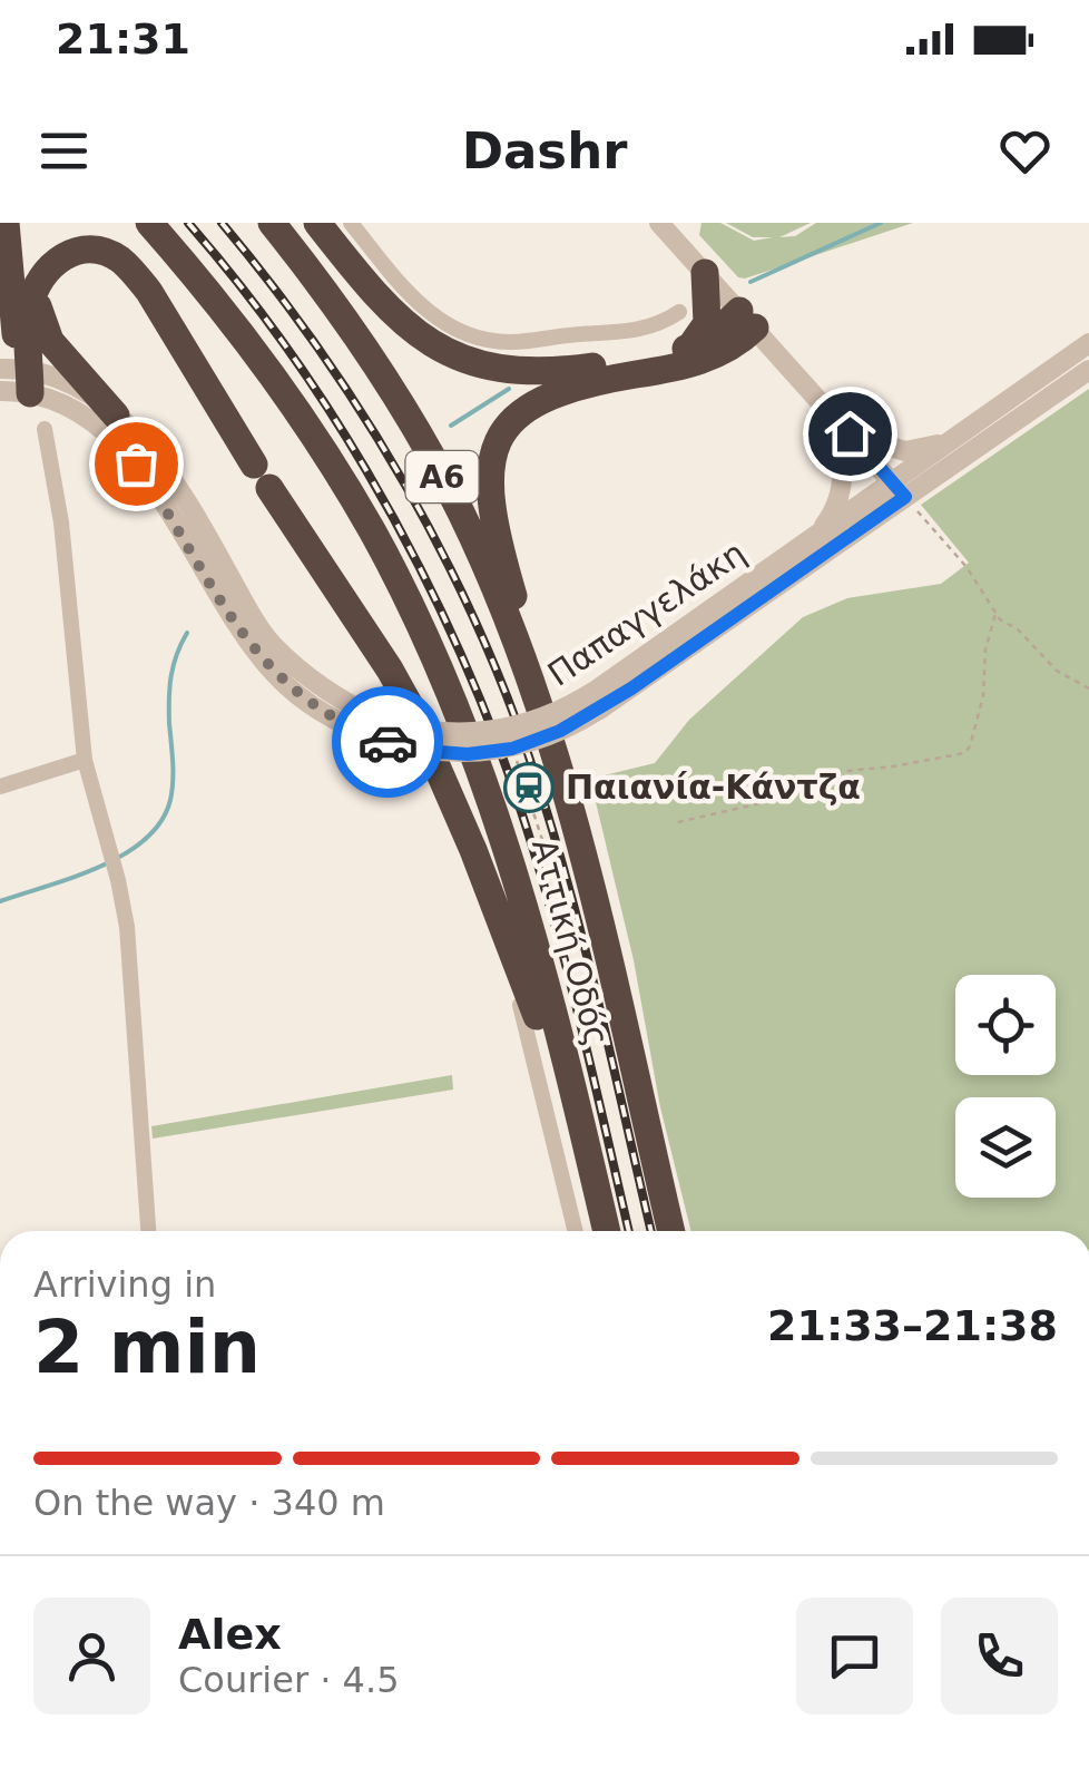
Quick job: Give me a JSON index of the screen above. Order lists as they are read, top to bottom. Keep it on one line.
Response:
{"streets":{"highway":["Α6","Αττική Οδός"],"street":["Παπαγγελάκη"]},"places":{"station":["Παιανία-Κάντζα"]},"page":{"status":"21:31","header":"Dashr","heading":["2 min","Arriving in","21:33–21:38"],"panel":["Alex","Courier · 4.5"],"bar":"On the way · 340 m"}}
